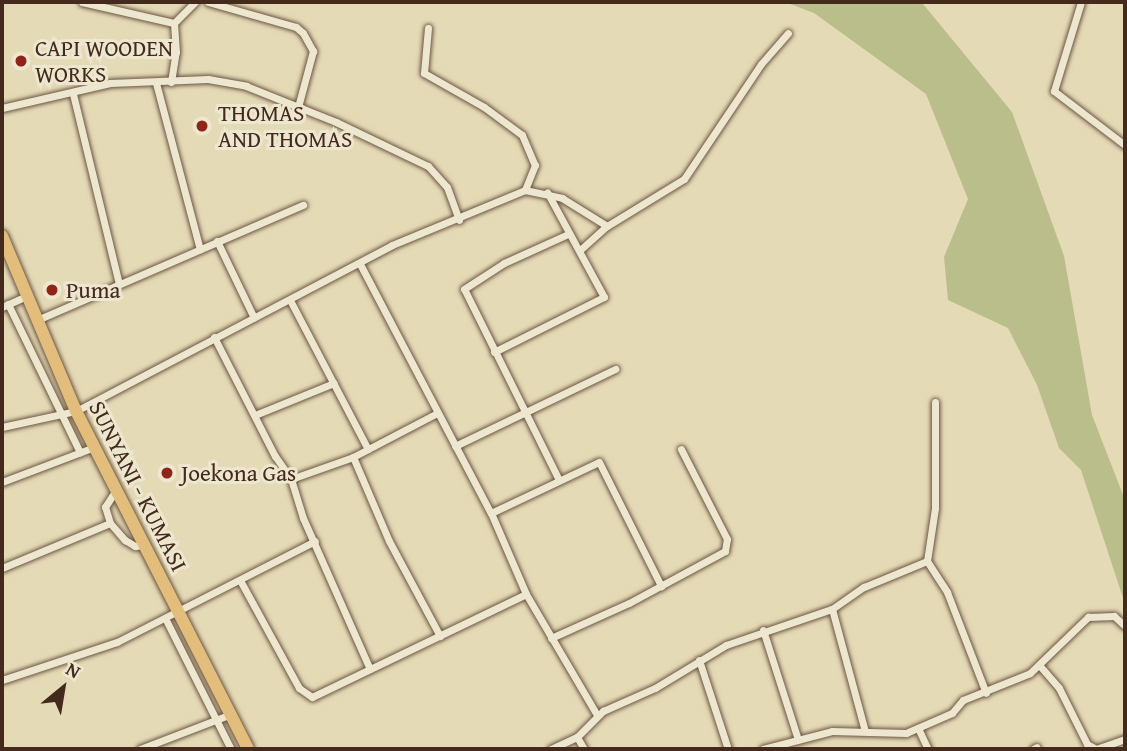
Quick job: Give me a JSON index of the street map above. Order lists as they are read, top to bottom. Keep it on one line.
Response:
{"streets":{"main road":["SUNYANI - KUMASI"]},"places":["CAPI WOODEN WORKS","THOMAS AND THOMAS","Puma","Joekona Gas"],"north":"top right"}
